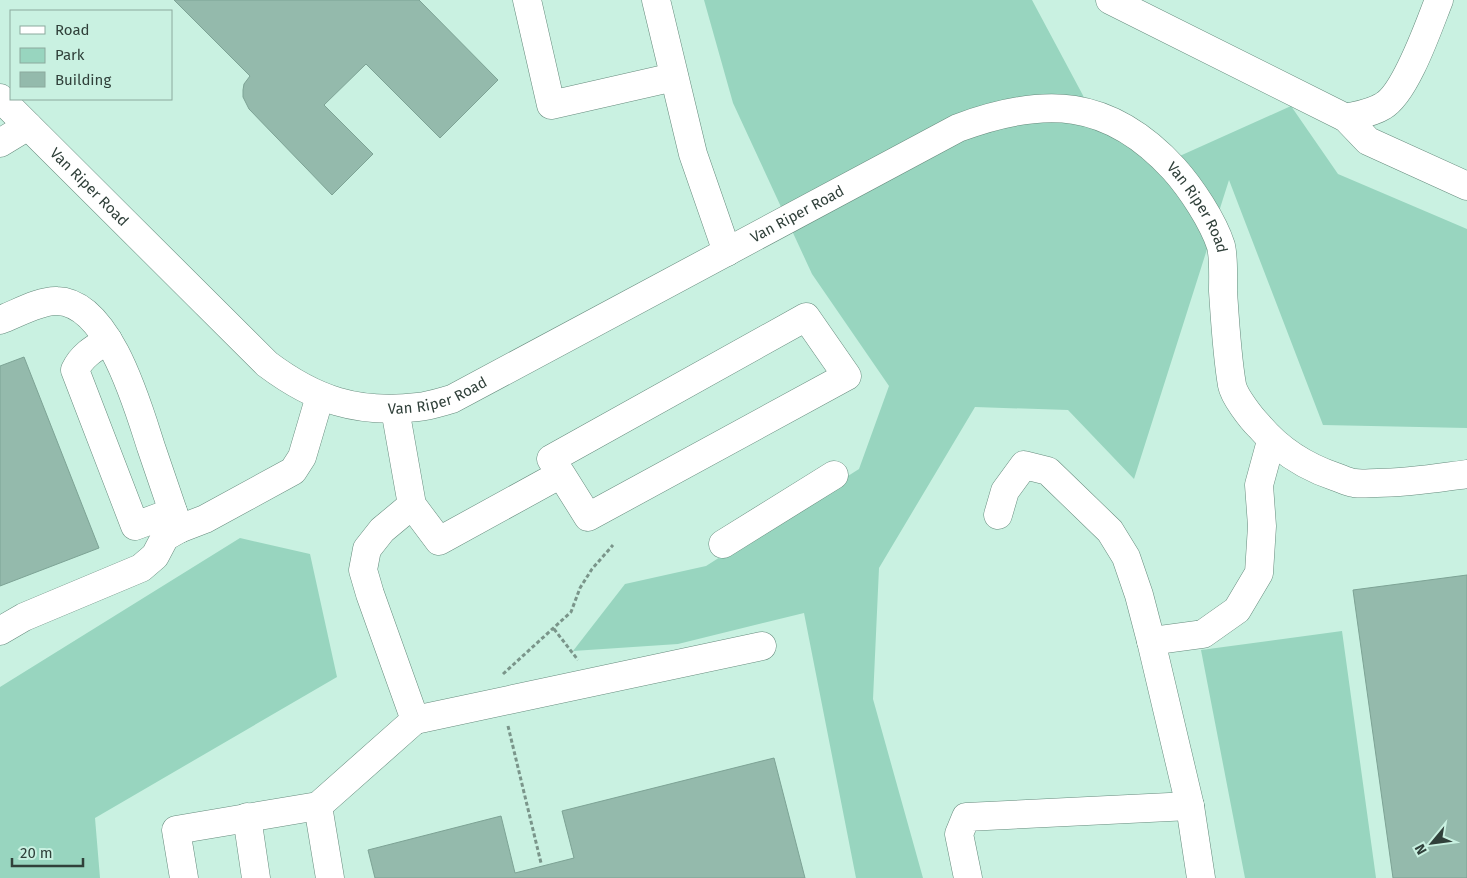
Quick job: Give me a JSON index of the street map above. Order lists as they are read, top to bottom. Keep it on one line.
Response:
{"streets":{"street":["Van Riper Road"]},"legend":["Road","Park","Building"],"scale_bar":"20 m","north":"bottom left"}
